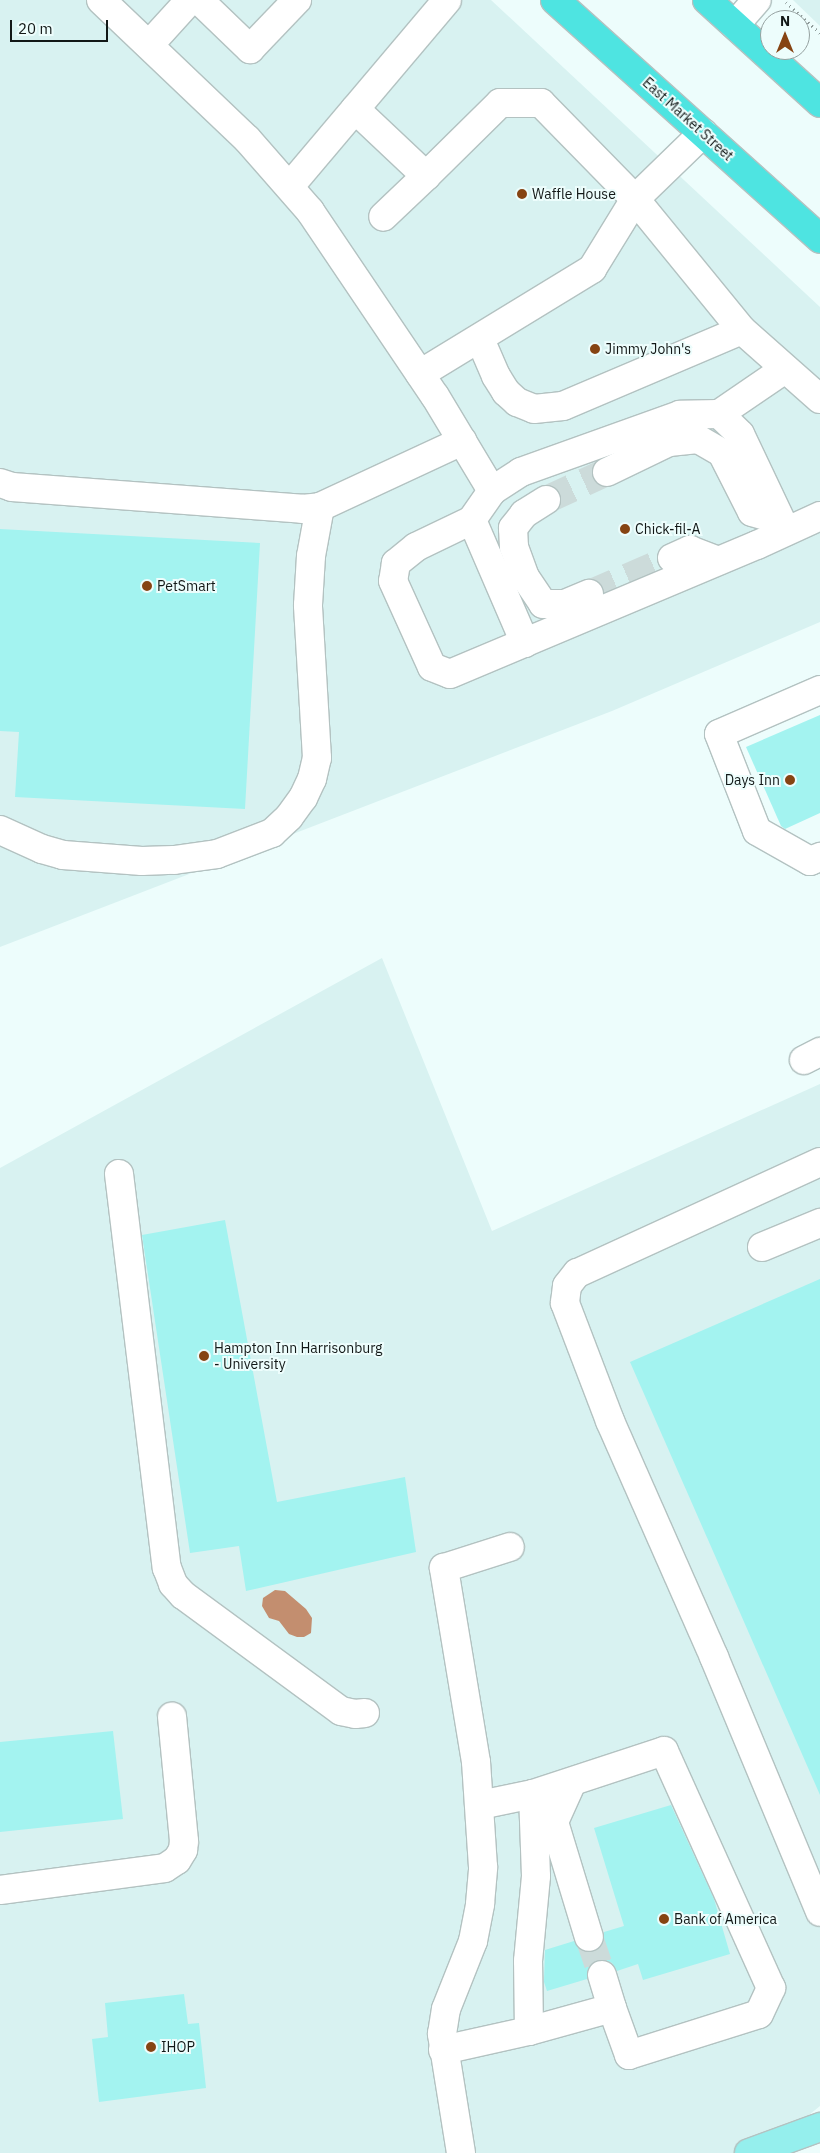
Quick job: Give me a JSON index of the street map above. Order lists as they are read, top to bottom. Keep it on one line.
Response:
{"streets":{"highway":["East Market Street"]},"places":["Waffle House","Jimmy John's","Chick-fil-A","PetSmart","Days Inn","Hampton Inn Harrisonburg - University","Bank of America","IHOP"],"scale_bar":"20 m","north":"top"}
